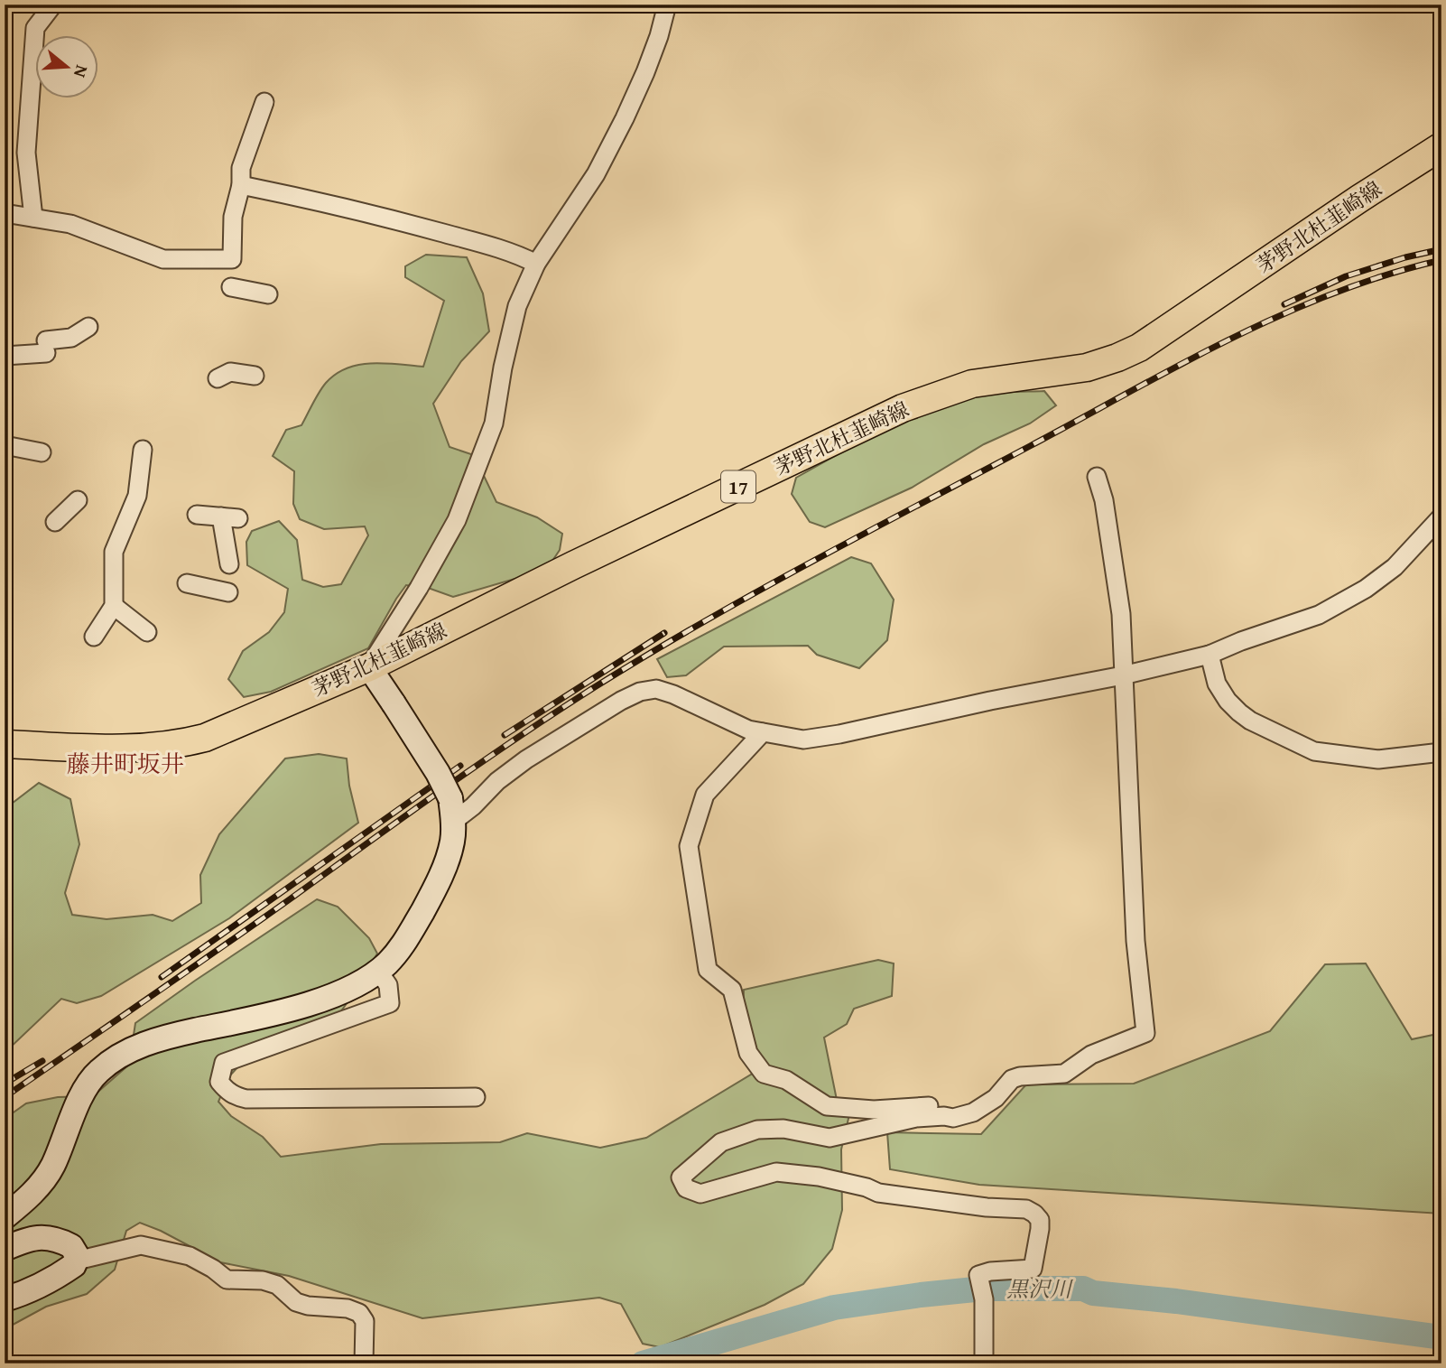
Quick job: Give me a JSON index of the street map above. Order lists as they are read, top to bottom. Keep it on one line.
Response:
{"streets":{"main road":["茅野北杜韮崎線","17"]},"districts":["藤井町坂井"],"water":["黒沢川"],"north":"right"}
